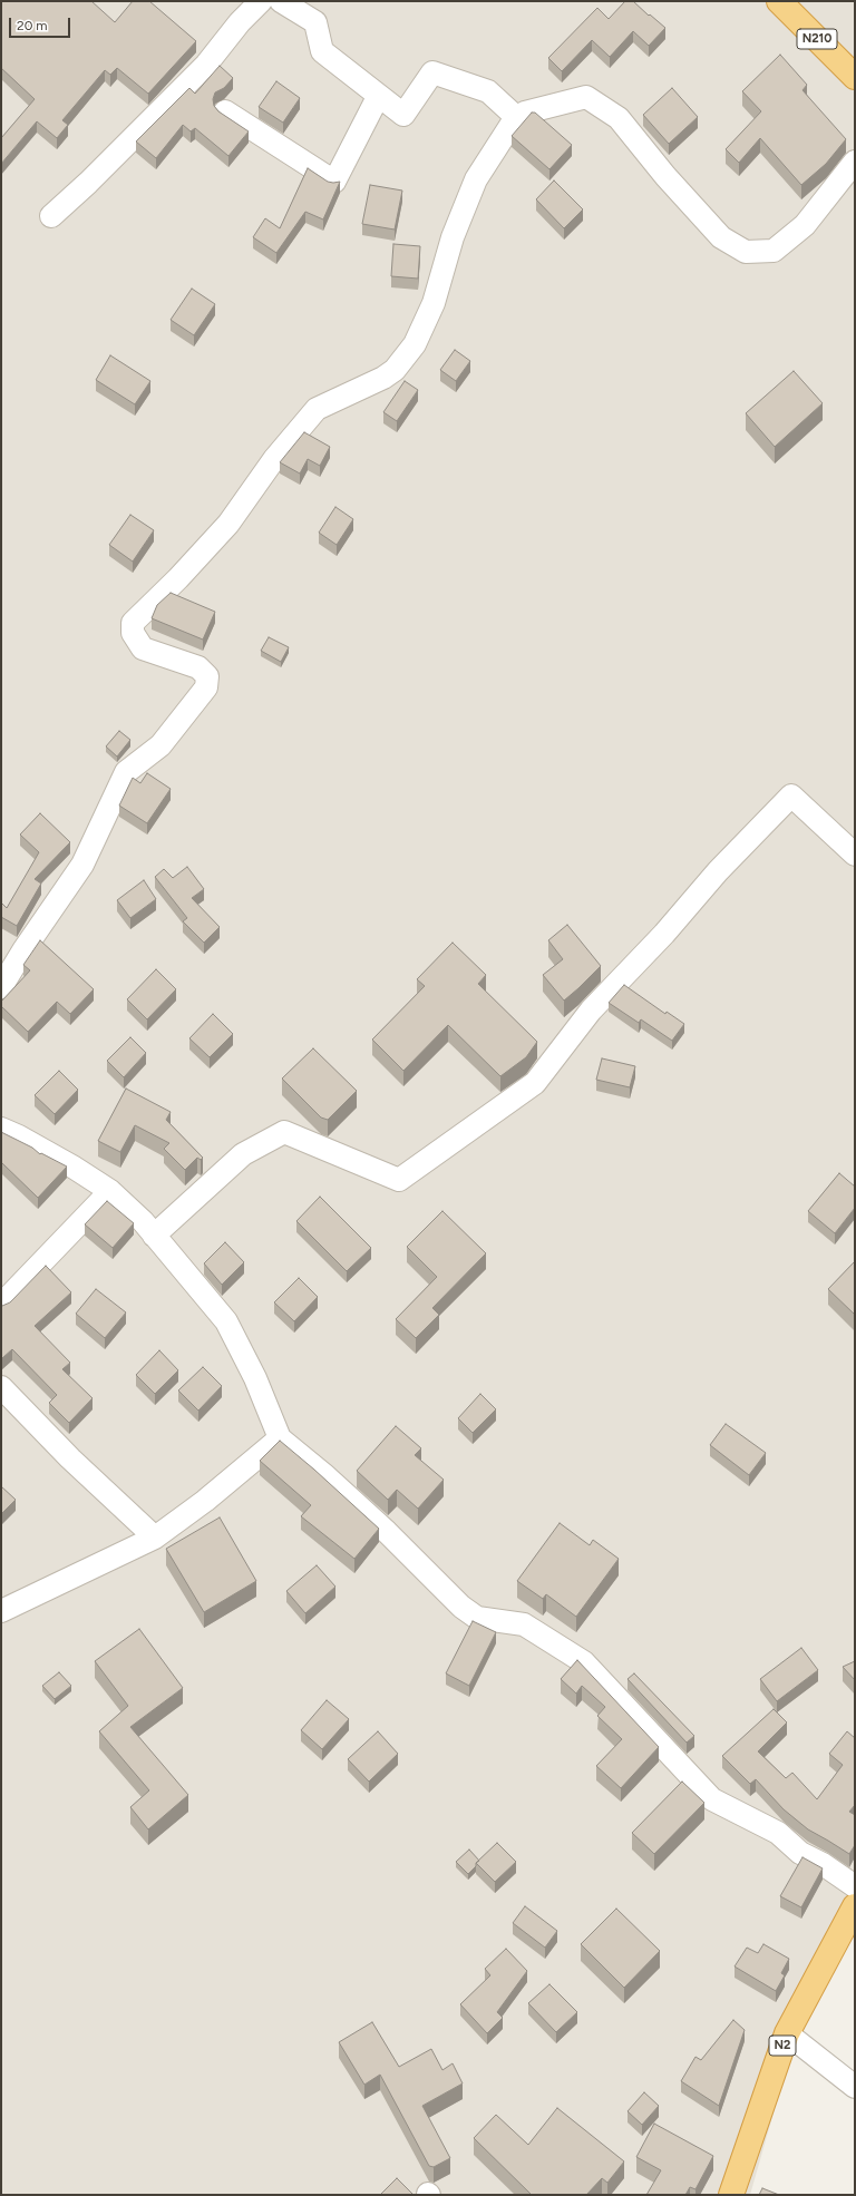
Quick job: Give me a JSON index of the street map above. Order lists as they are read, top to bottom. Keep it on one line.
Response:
{"streets":{"highway":["N210","N2"]},"scale_bar":"20 m"}
